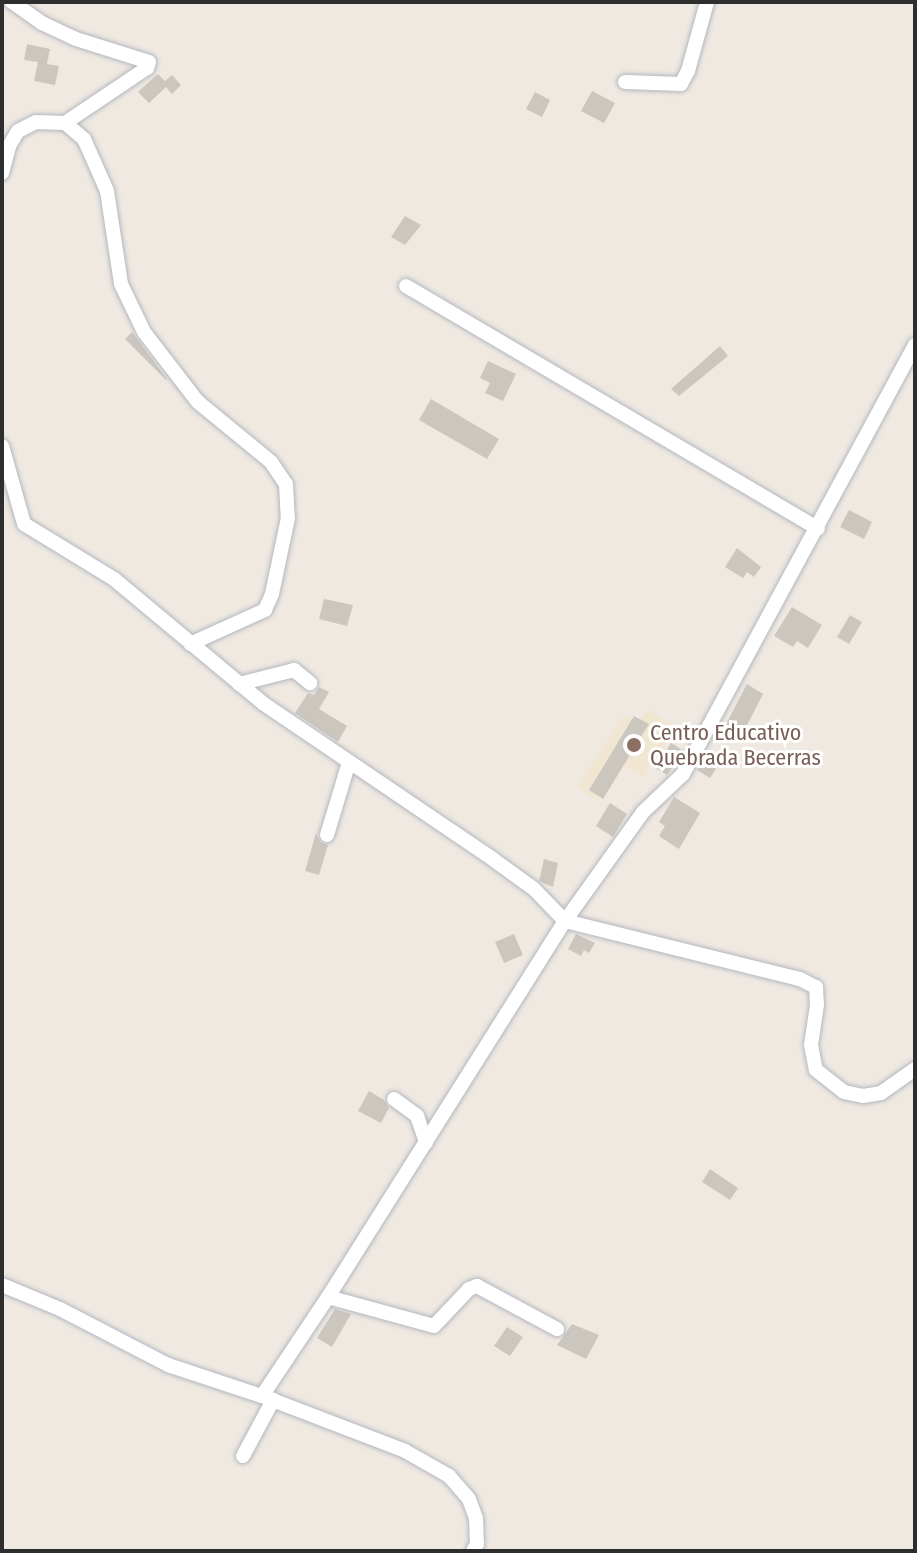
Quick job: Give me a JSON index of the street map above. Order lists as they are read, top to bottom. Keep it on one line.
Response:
{"places":["Centro Educativo Quebrada Becerras"]}
